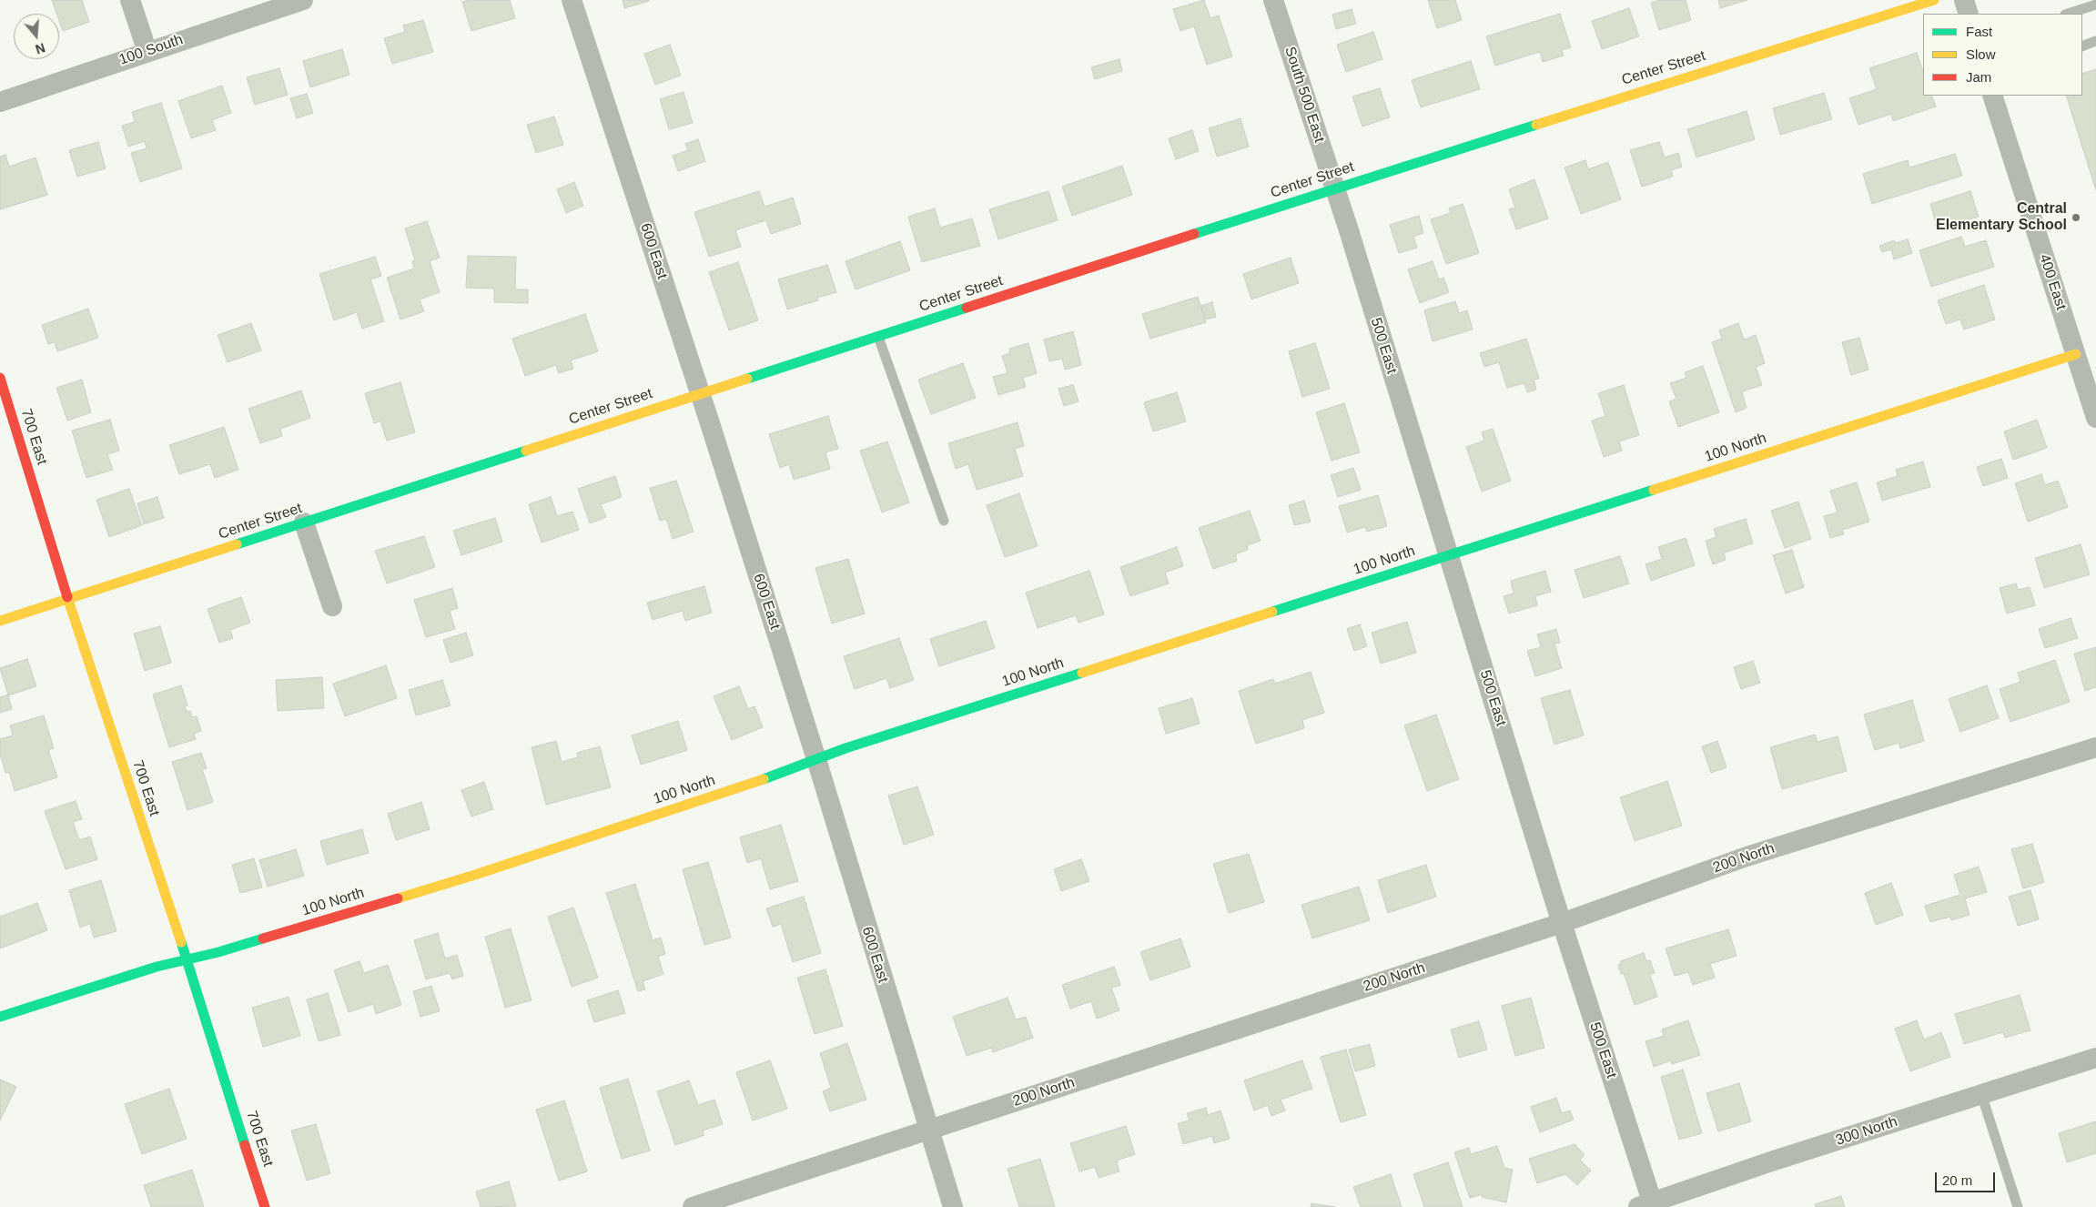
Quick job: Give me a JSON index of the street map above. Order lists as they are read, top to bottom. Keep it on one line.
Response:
{"streets":{"street":["100 South","Center Street","South 500 East","600 East","400 East","500 East","700 East","100 North","200 North","300 North"]},"crossings":[["Center Street","South 500 East"],["Center Street","600 East"],["Center Street","500 East"],["Center Street","700 East"],["South 500 East","500 East"],["600 East","100 North"],["600 East","200 North"],["400 East","100 North"],["500 East","100 North"],["500 East","200 North"],["500 East","300 North"],["700 East","100 North"]],"places":["Central Elementary School"],"legend":["Fast","Slow","Jam"],"scale_bar":"20 m","north":"bottom"}
